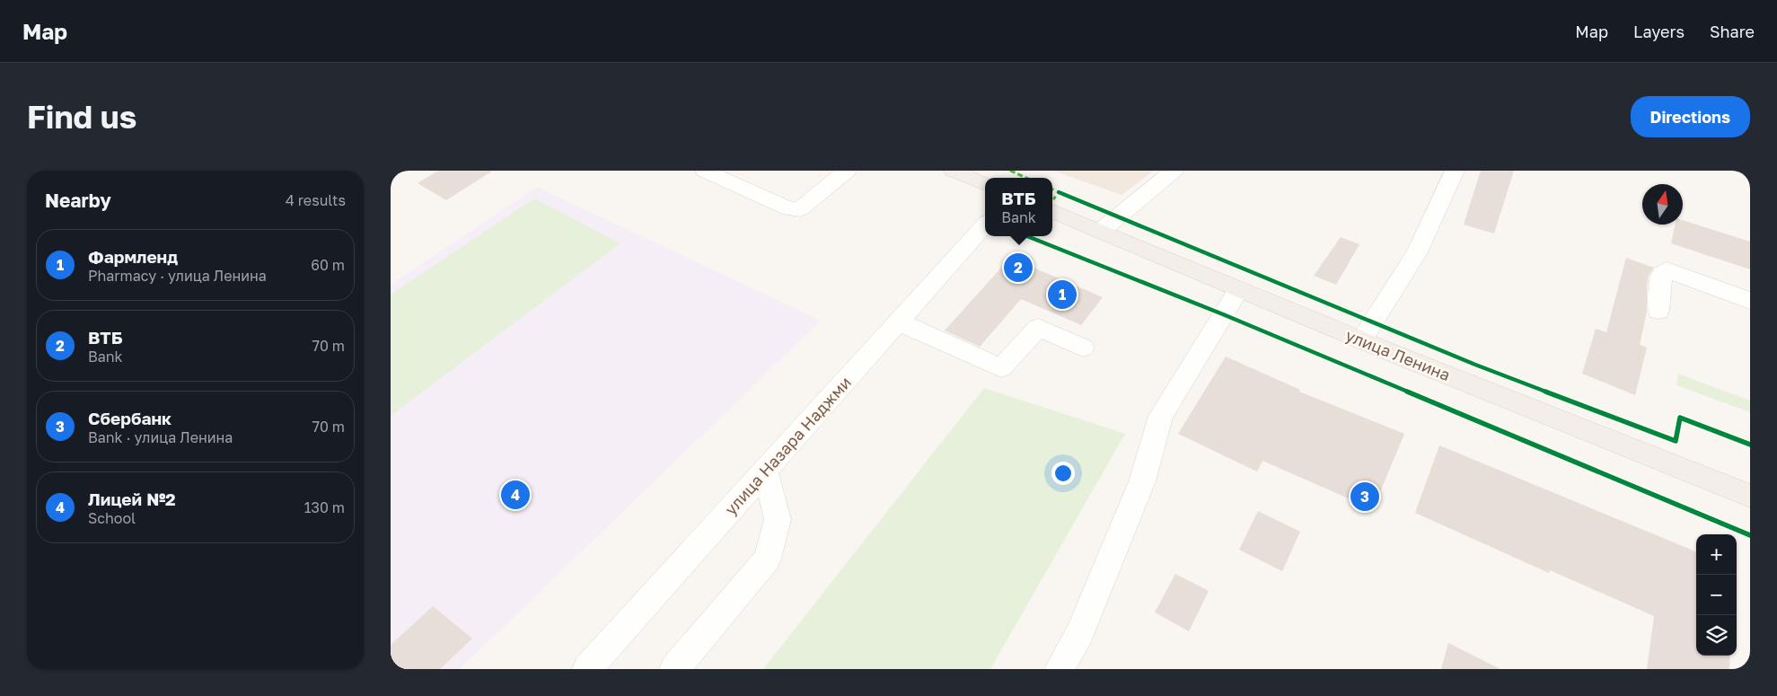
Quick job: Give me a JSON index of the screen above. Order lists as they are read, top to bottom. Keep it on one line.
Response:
{"streets":{"main road":["улица Ленина"],"street":["улица Назара Наджми"]},"north":"top","page":{"header":"Map","nav":["Map","Layers","Share"],"buttons":"Directions","title":"Find us","heading":["Nearby","4 results"],"popup":["ВТБ","Bank"],"list":[{"mark":"1","name":"Фармленд","note":"Pharmacy · улица Ленина","value":"60 m"},{"mark":"2","name":"ВТБ","note":"Bank","value":"70 m"},{"mark":"3","name":"Сбербанк","note":"Bank · улица Ленина","value":"70 m"},{"mark":"4","name":"Лицей №2","note":"School","value":"130 m"}],"pins":["2","1","4","3"],"map_buttons":["+","−"]}}
